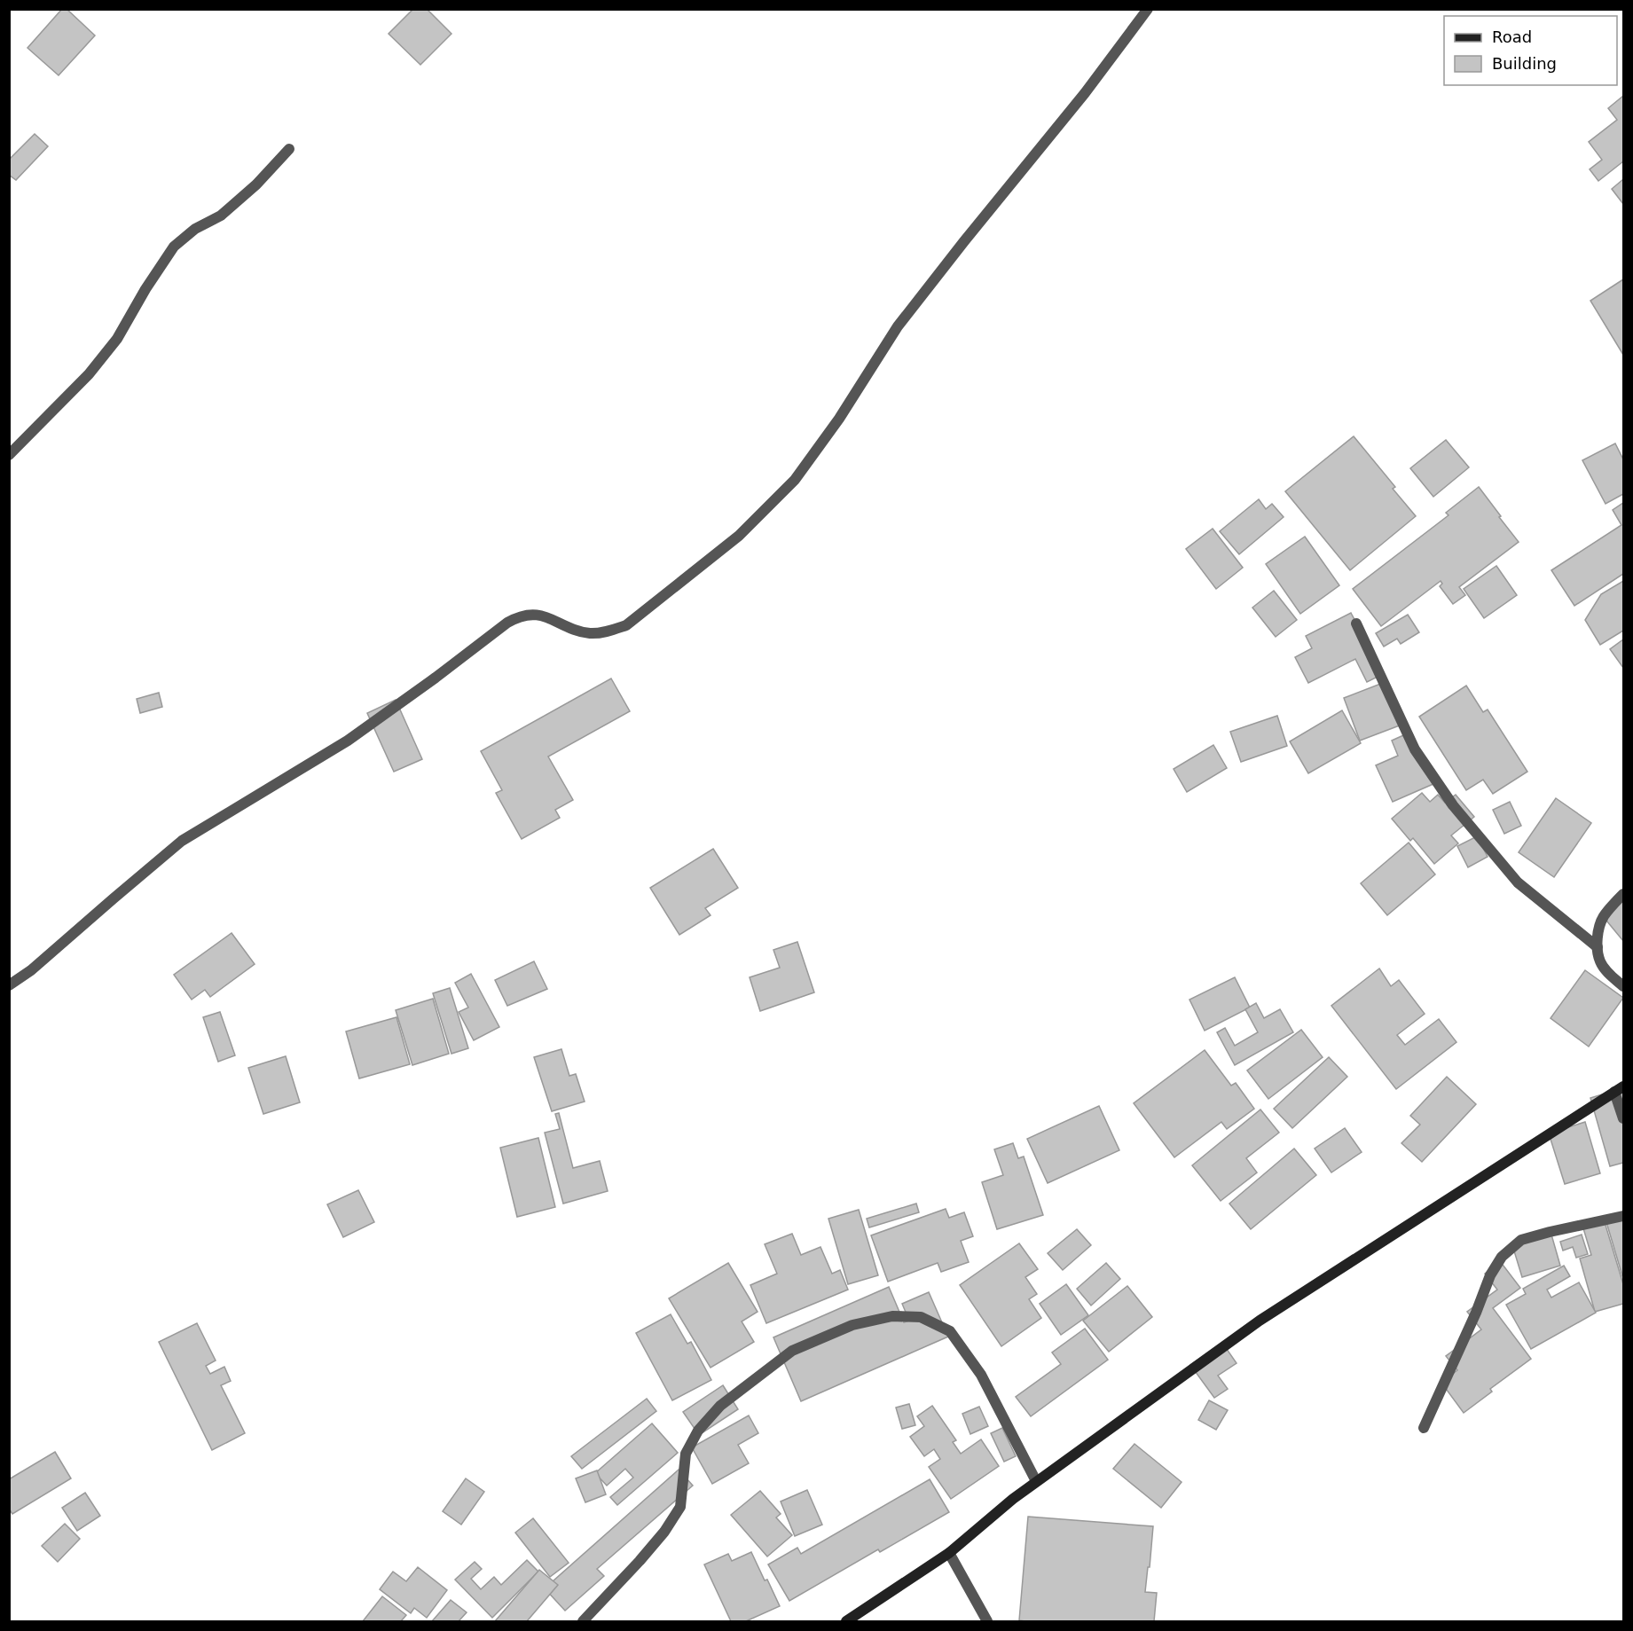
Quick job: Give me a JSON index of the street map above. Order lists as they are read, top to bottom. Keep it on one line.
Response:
{"legend":["Road","Building"]}
